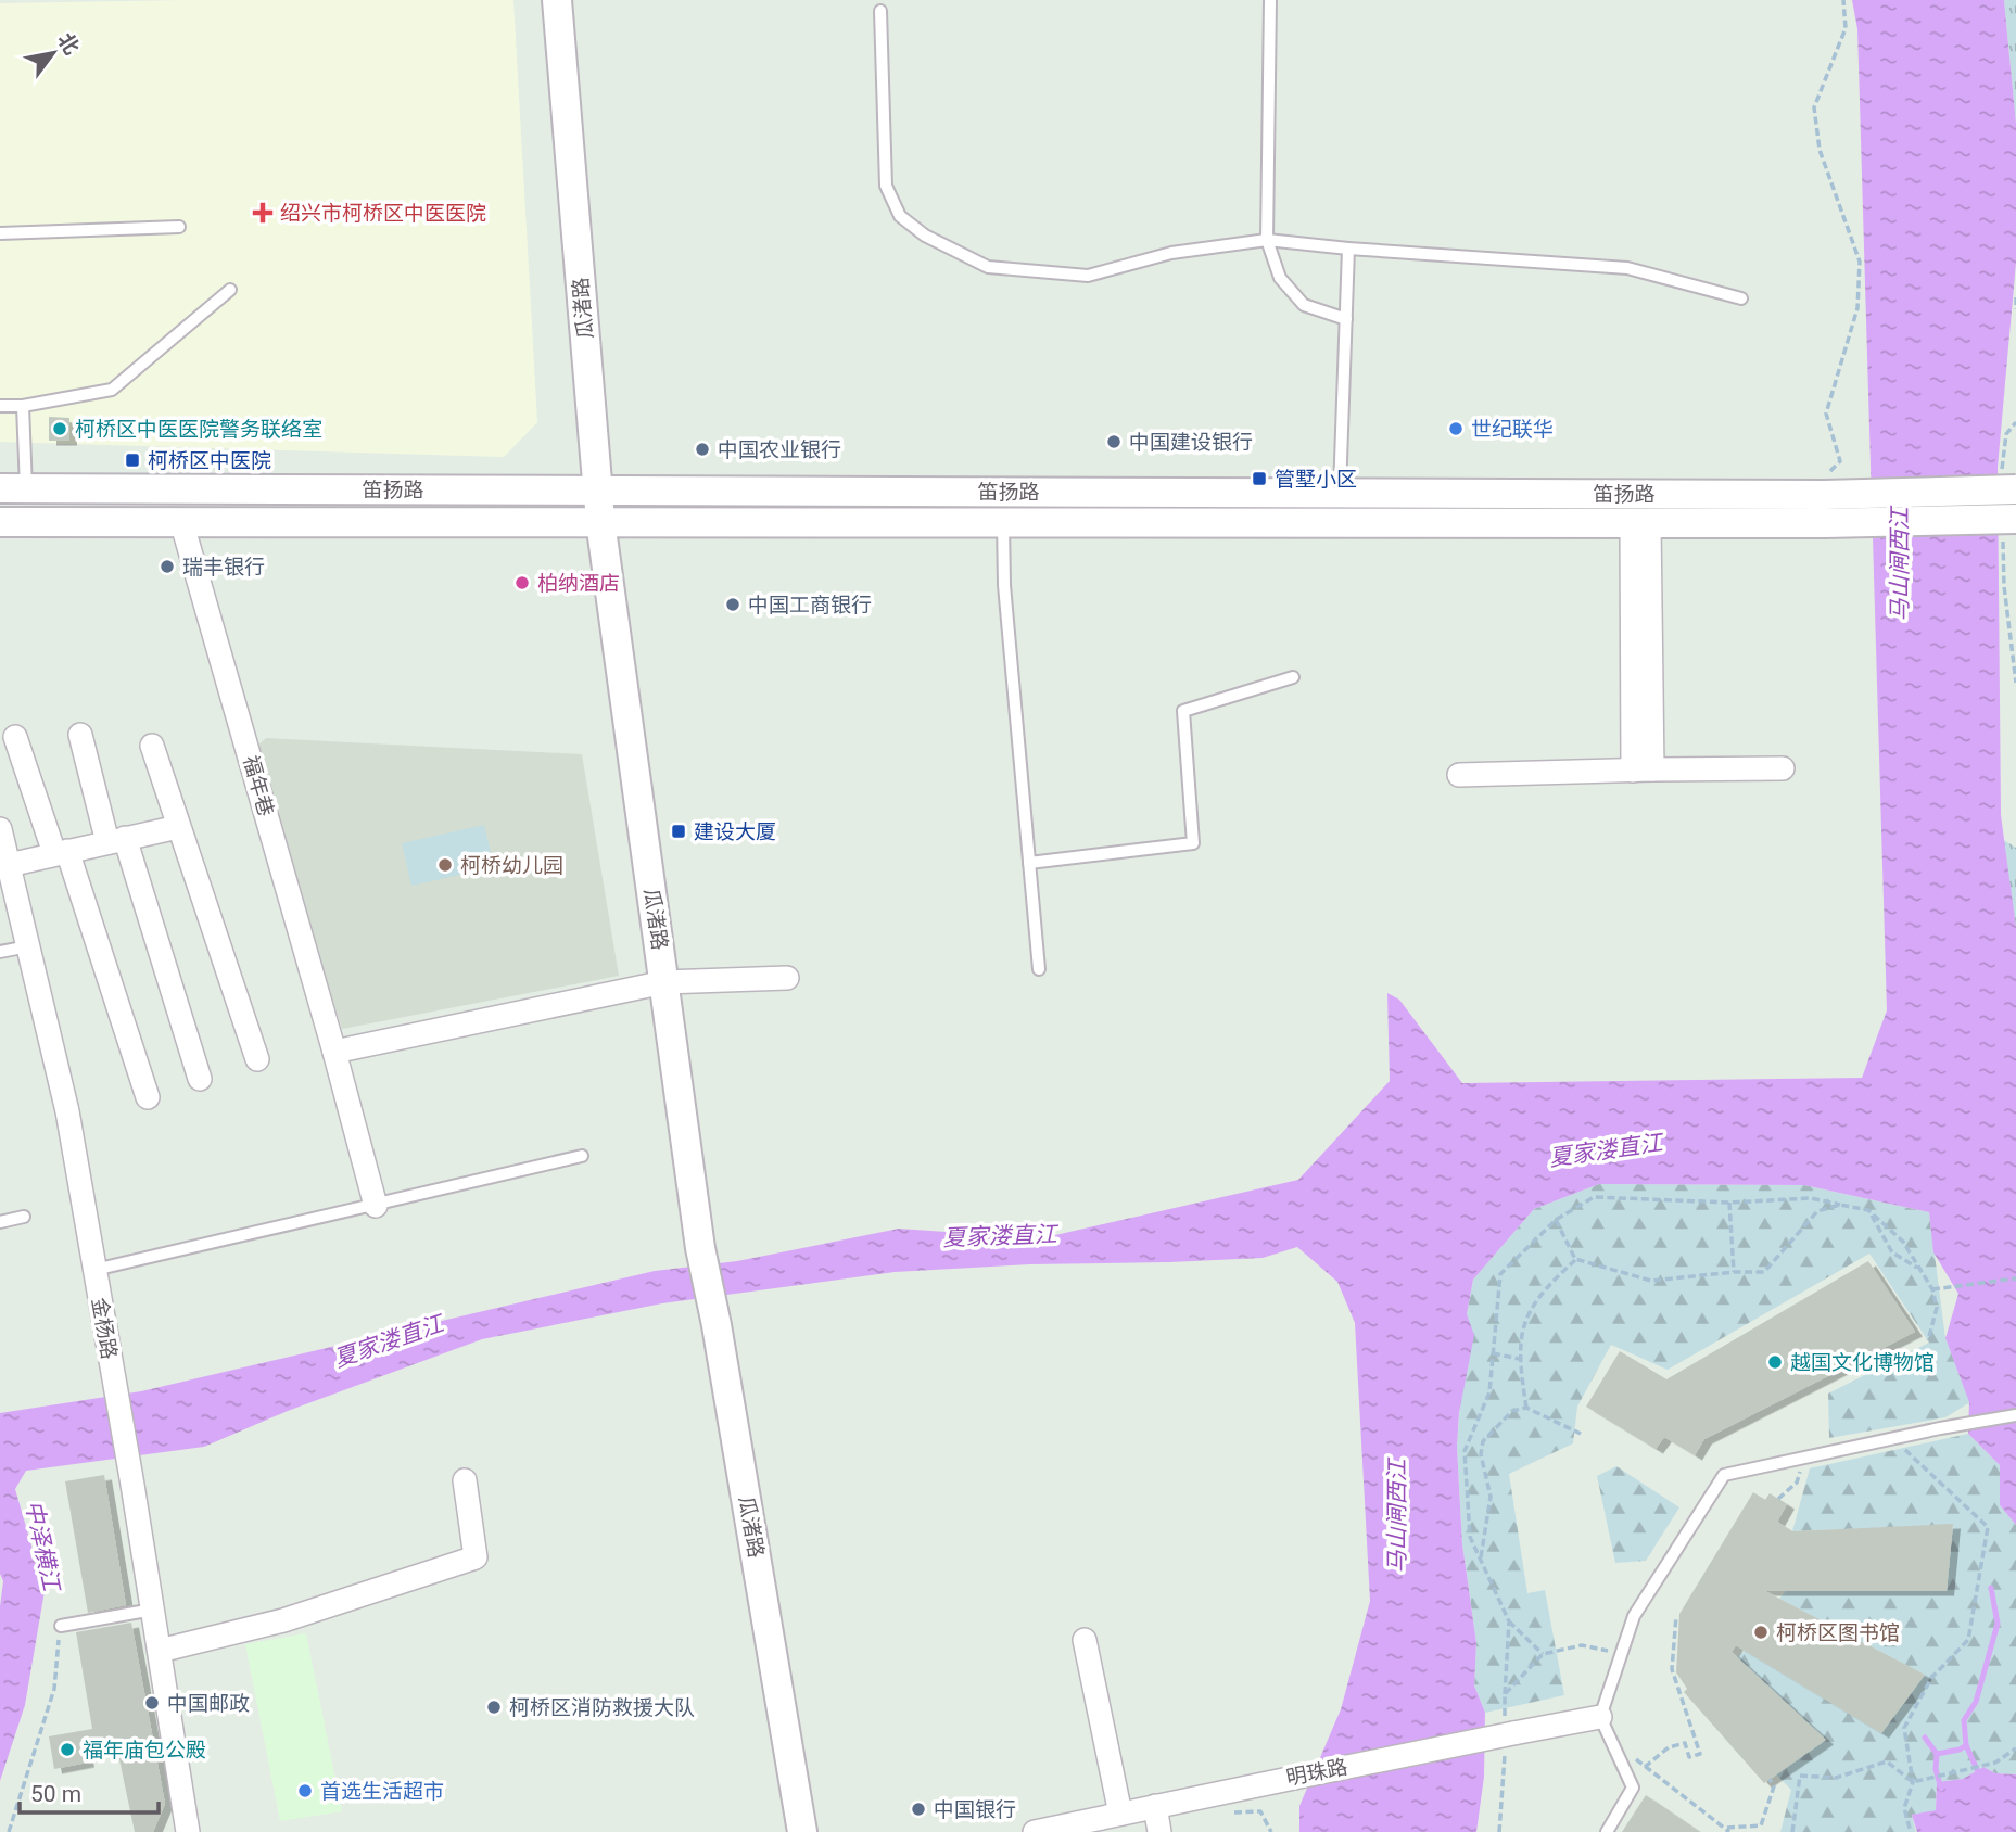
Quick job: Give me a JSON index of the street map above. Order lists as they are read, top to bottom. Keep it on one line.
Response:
{"streets":{"street":["瓜渚路","笛扬路","福年巷","金杨路","明珠路"]},"crossings":[["瓜渚路","笛扬路"],["笛扬路","福年巷"]],"water":["马山闸西江","夏家溇直江","中泽横江"],"places":{"health":["绍兴市柯桥区中医医院"],"other":["柯桥区中医医院警务联络室","世纪联华","中国建设银行","中国农业银行","瑞丰银行","柏纳酒店","中国工商银行","柯桥幼儿园","越国文化博物馆","柯桥区图书馆","中国邮政","柯桥区消防救援大队","福年庙包公殿","首选生活超市","中国银行"],"transit":["柯桥区中医院","管墅小区","建设大厦"]},"scale_bar":"50 m","north":"top right"}
